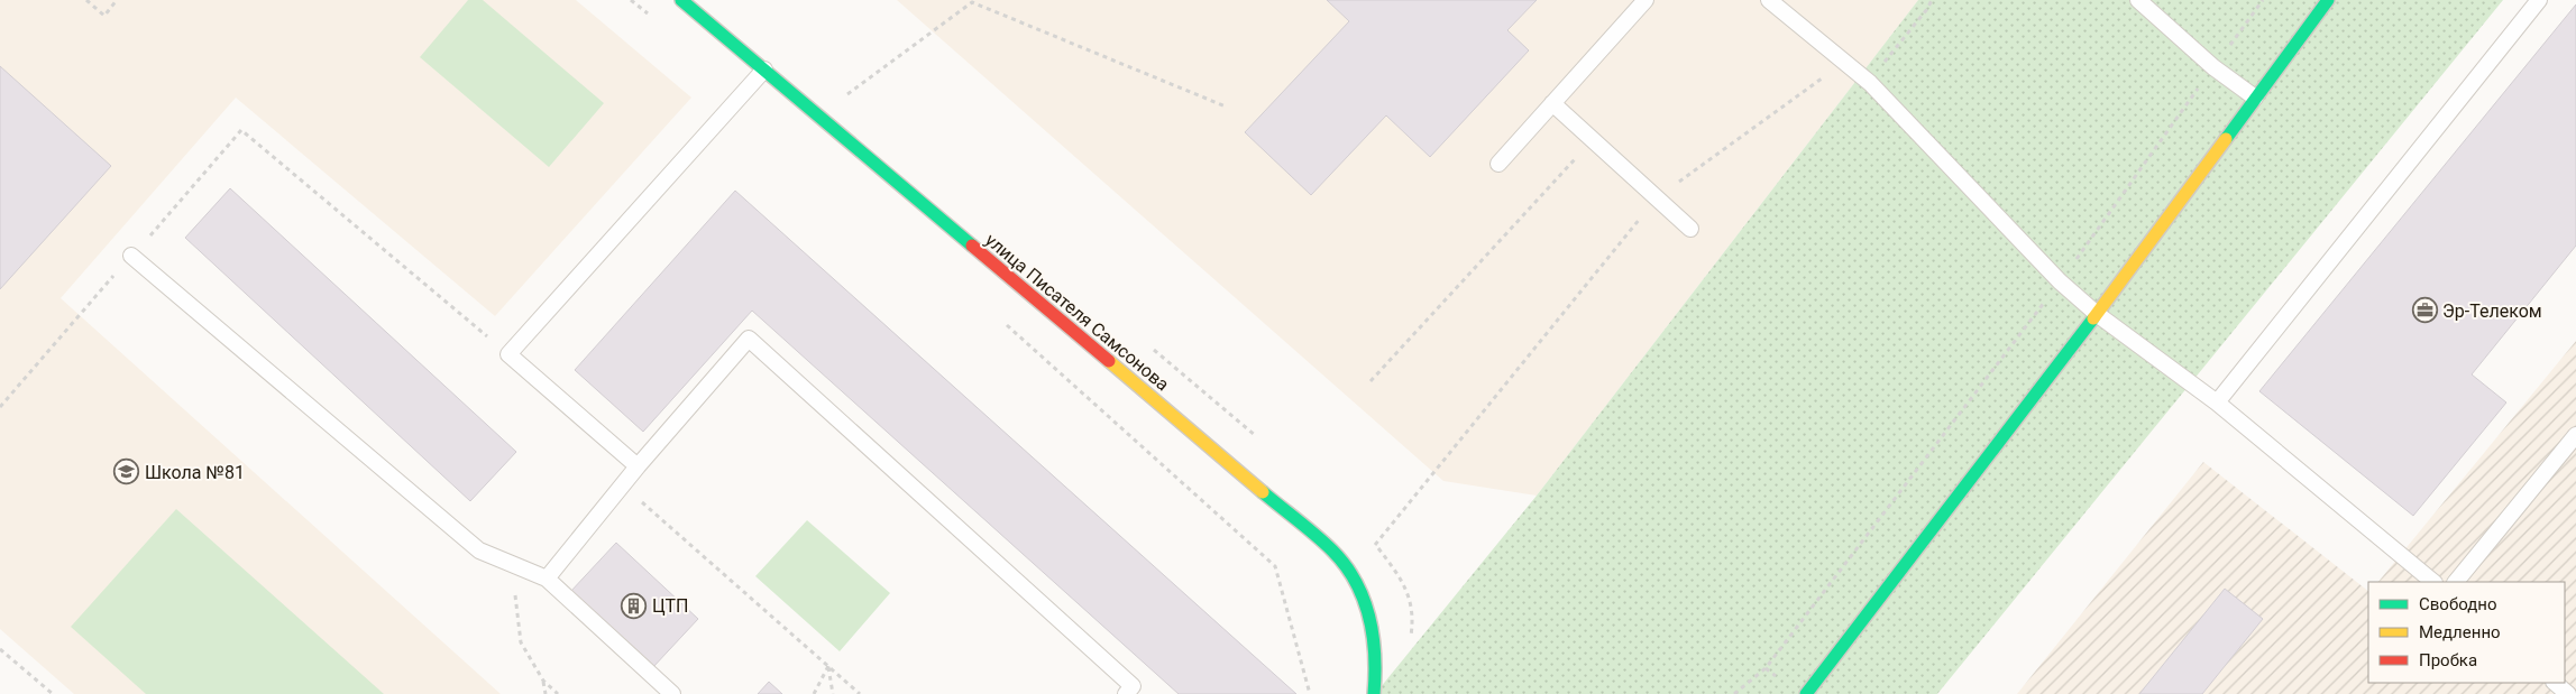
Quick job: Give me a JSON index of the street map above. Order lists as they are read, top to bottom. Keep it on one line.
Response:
{"streets":{"street":["улица Писателя Самсонова"]},"places":{"office":["Эр-Телеком"],"school or university":["Школа №81"],"building":["ЦТП"]},"legend":["Свободно","Медленно","Пробка"]}
